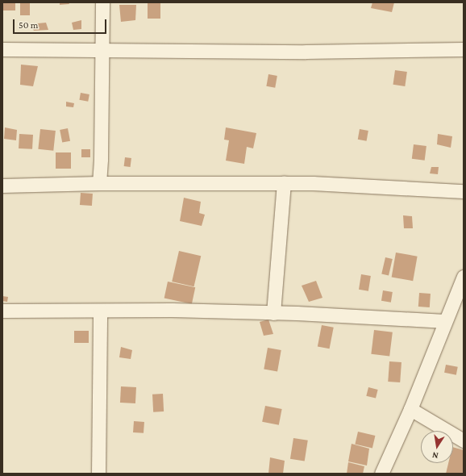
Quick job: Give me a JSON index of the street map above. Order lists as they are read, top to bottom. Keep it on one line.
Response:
{"scale_bar":"50 m","north":"bottom"}
